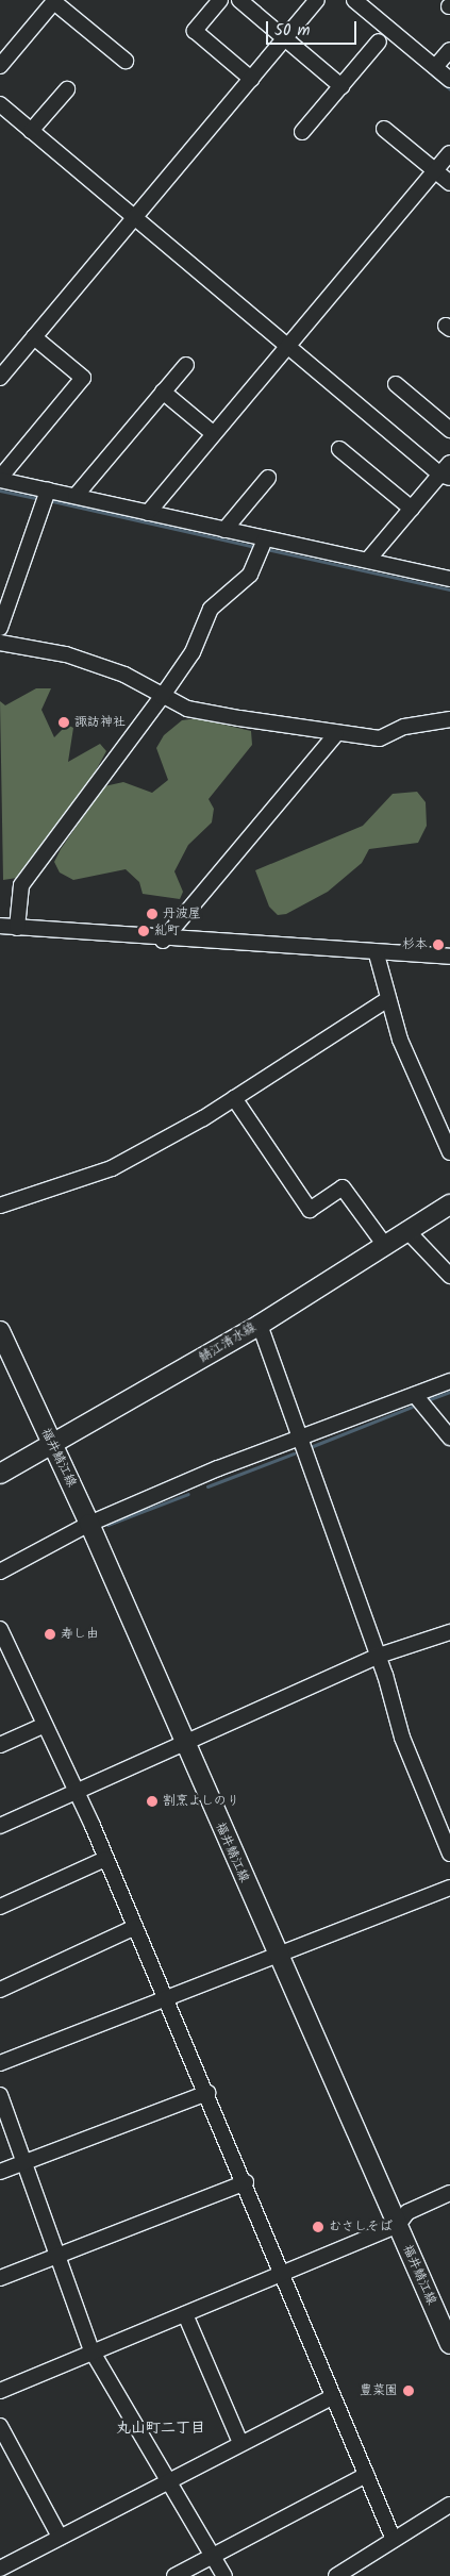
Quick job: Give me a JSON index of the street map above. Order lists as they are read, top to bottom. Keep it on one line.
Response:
{"streets":{"main road":["鯖江清水線","福井鯖江線"]},"crossings":[["鯖江清水線","福井鯖江線"]],"districts":["丸山町二丁目"],"places":["諏訪神社","丹波屋","糺町","杉本","寿し由","割烹よしのり","むさしそば","豊菜園"],"scale_bar":"50 m"}
